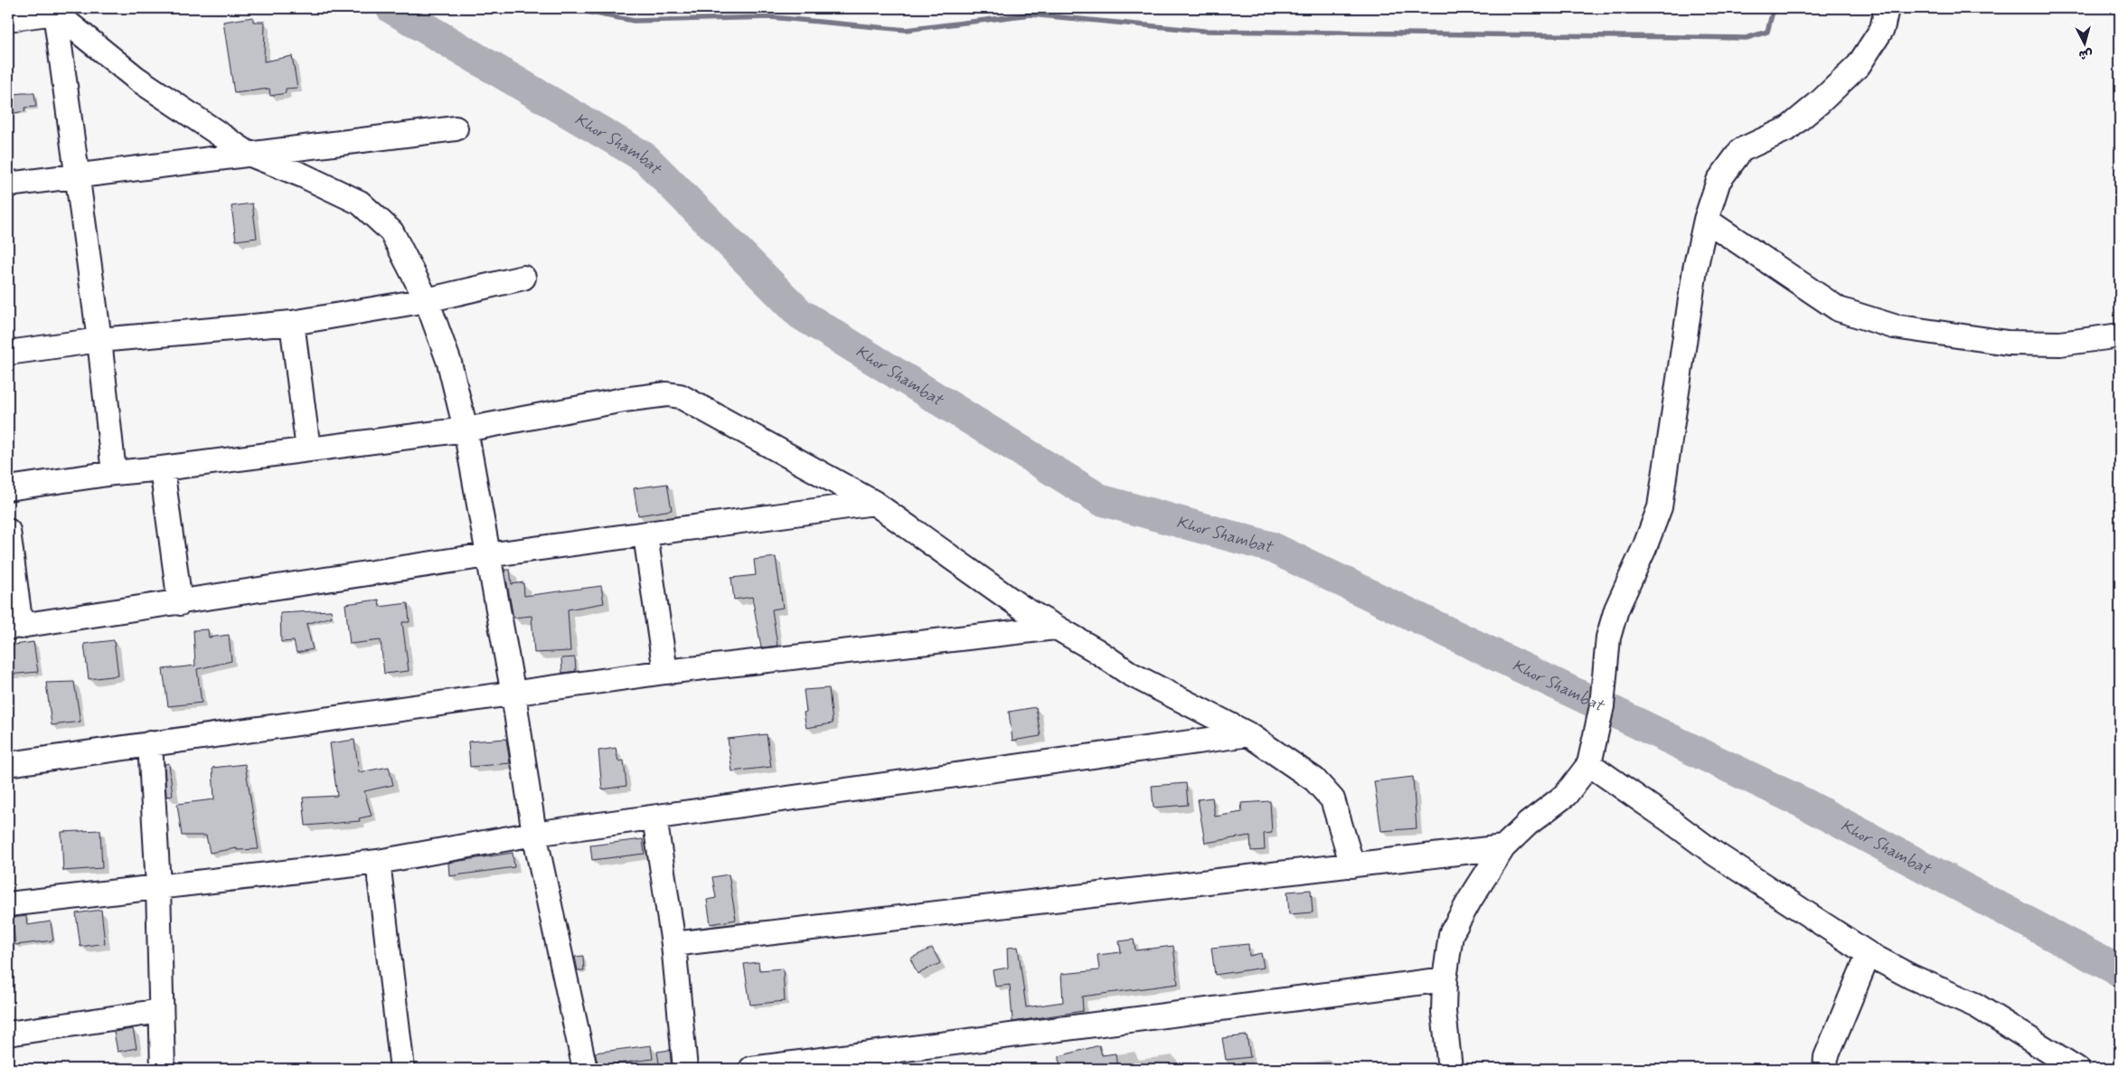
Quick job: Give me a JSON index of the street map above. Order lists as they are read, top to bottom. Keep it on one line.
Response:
{"water":["Khor Shambat"],"north":"bottom"}
